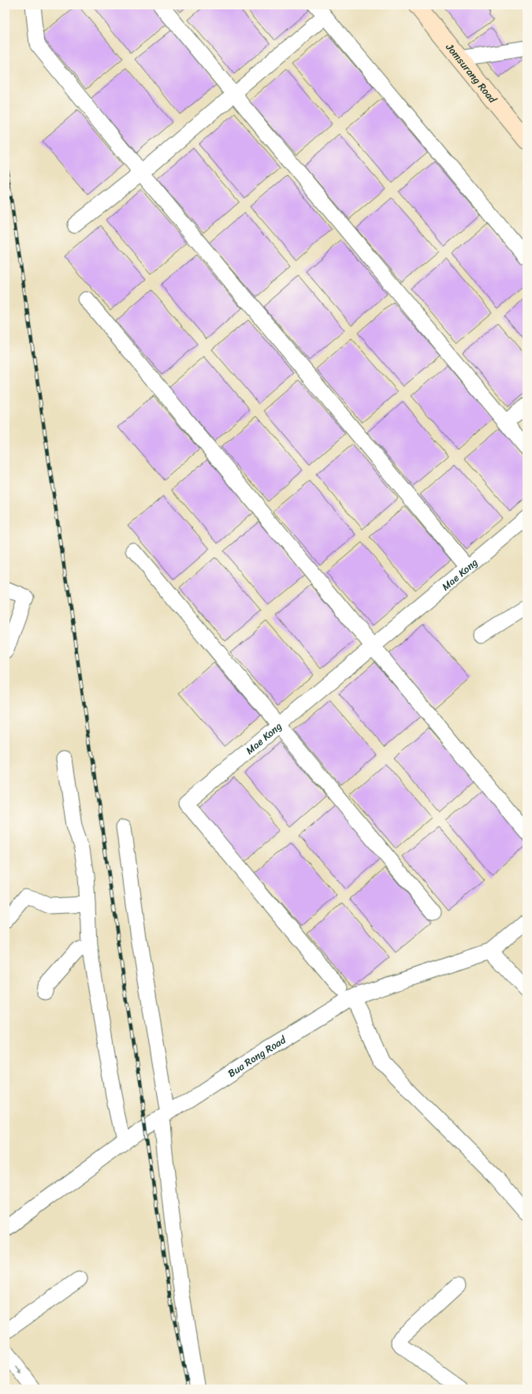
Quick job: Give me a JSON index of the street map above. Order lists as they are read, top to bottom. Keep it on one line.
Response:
{"streets":{"main road":["Jomsurang Road"],"street":["Mae Kong","Bua Rong Road"]},"crossings":[["Mae Kong","Bua Rong Road"]]}
